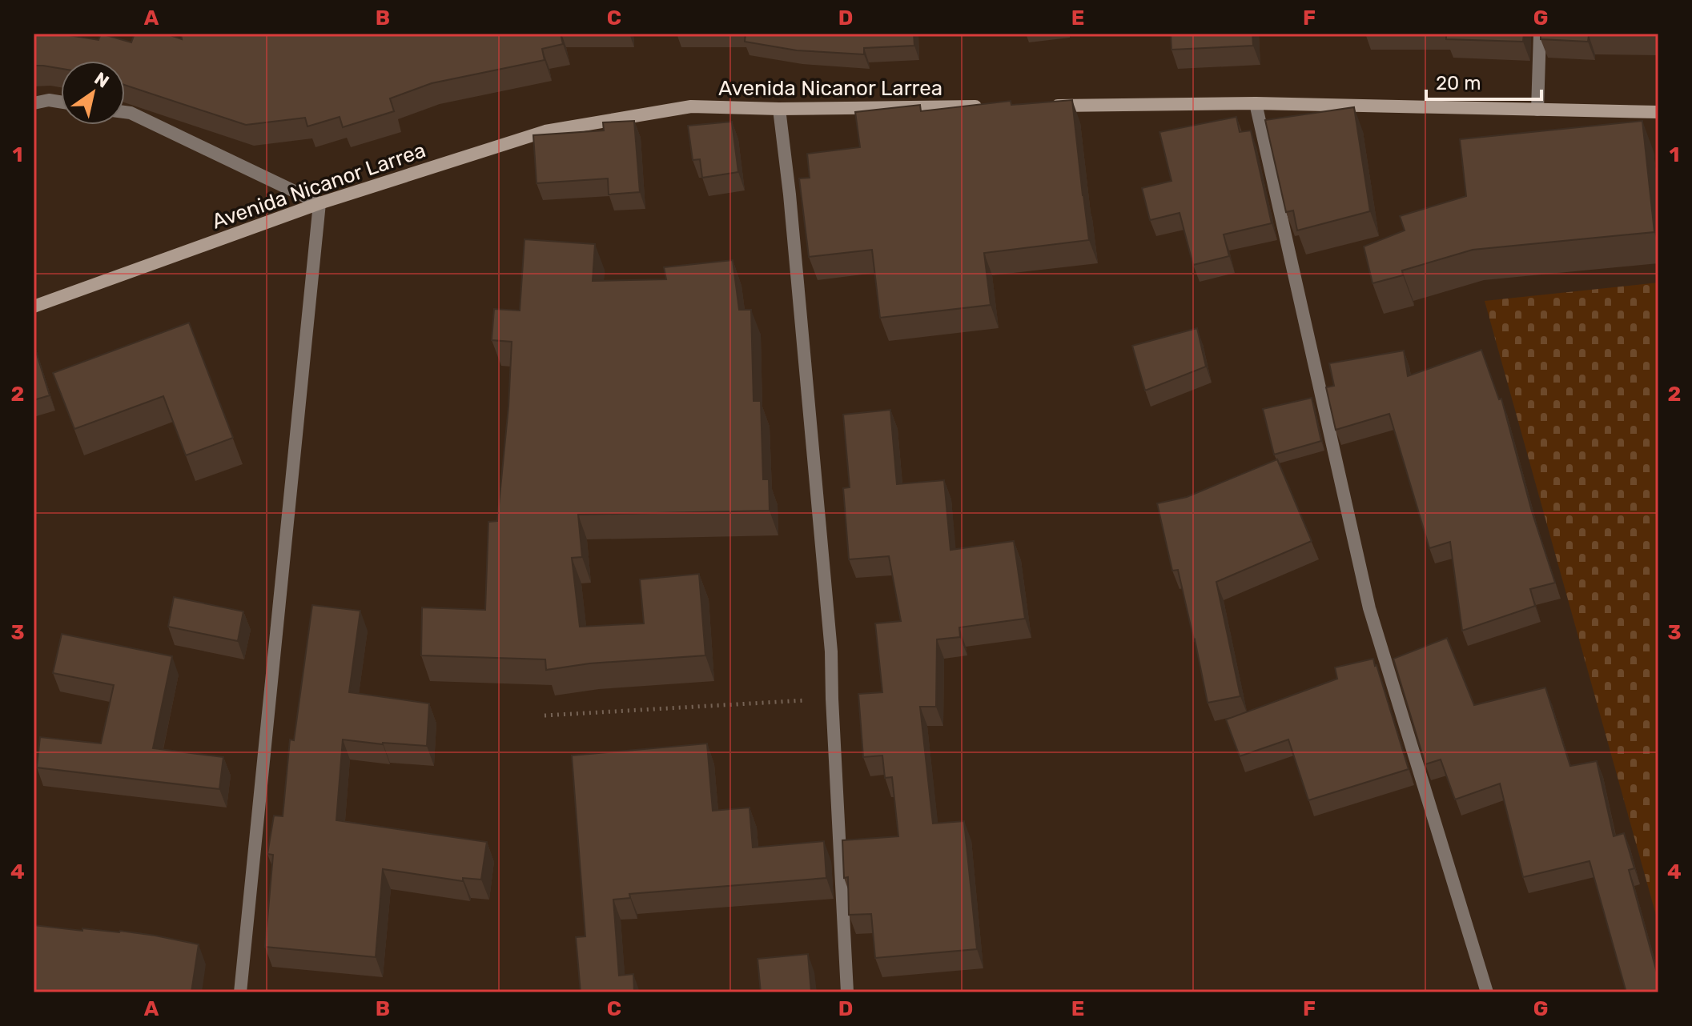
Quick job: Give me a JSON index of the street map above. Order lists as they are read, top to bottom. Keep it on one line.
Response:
{"streets":{"main road":["Avenida Nicanor Larrea"]},"scale_bar":"20 m","north":"top right","grid":{"columns":["A","B","C","D","E","F","G"],"rows":["1","2","3","4"]}}
